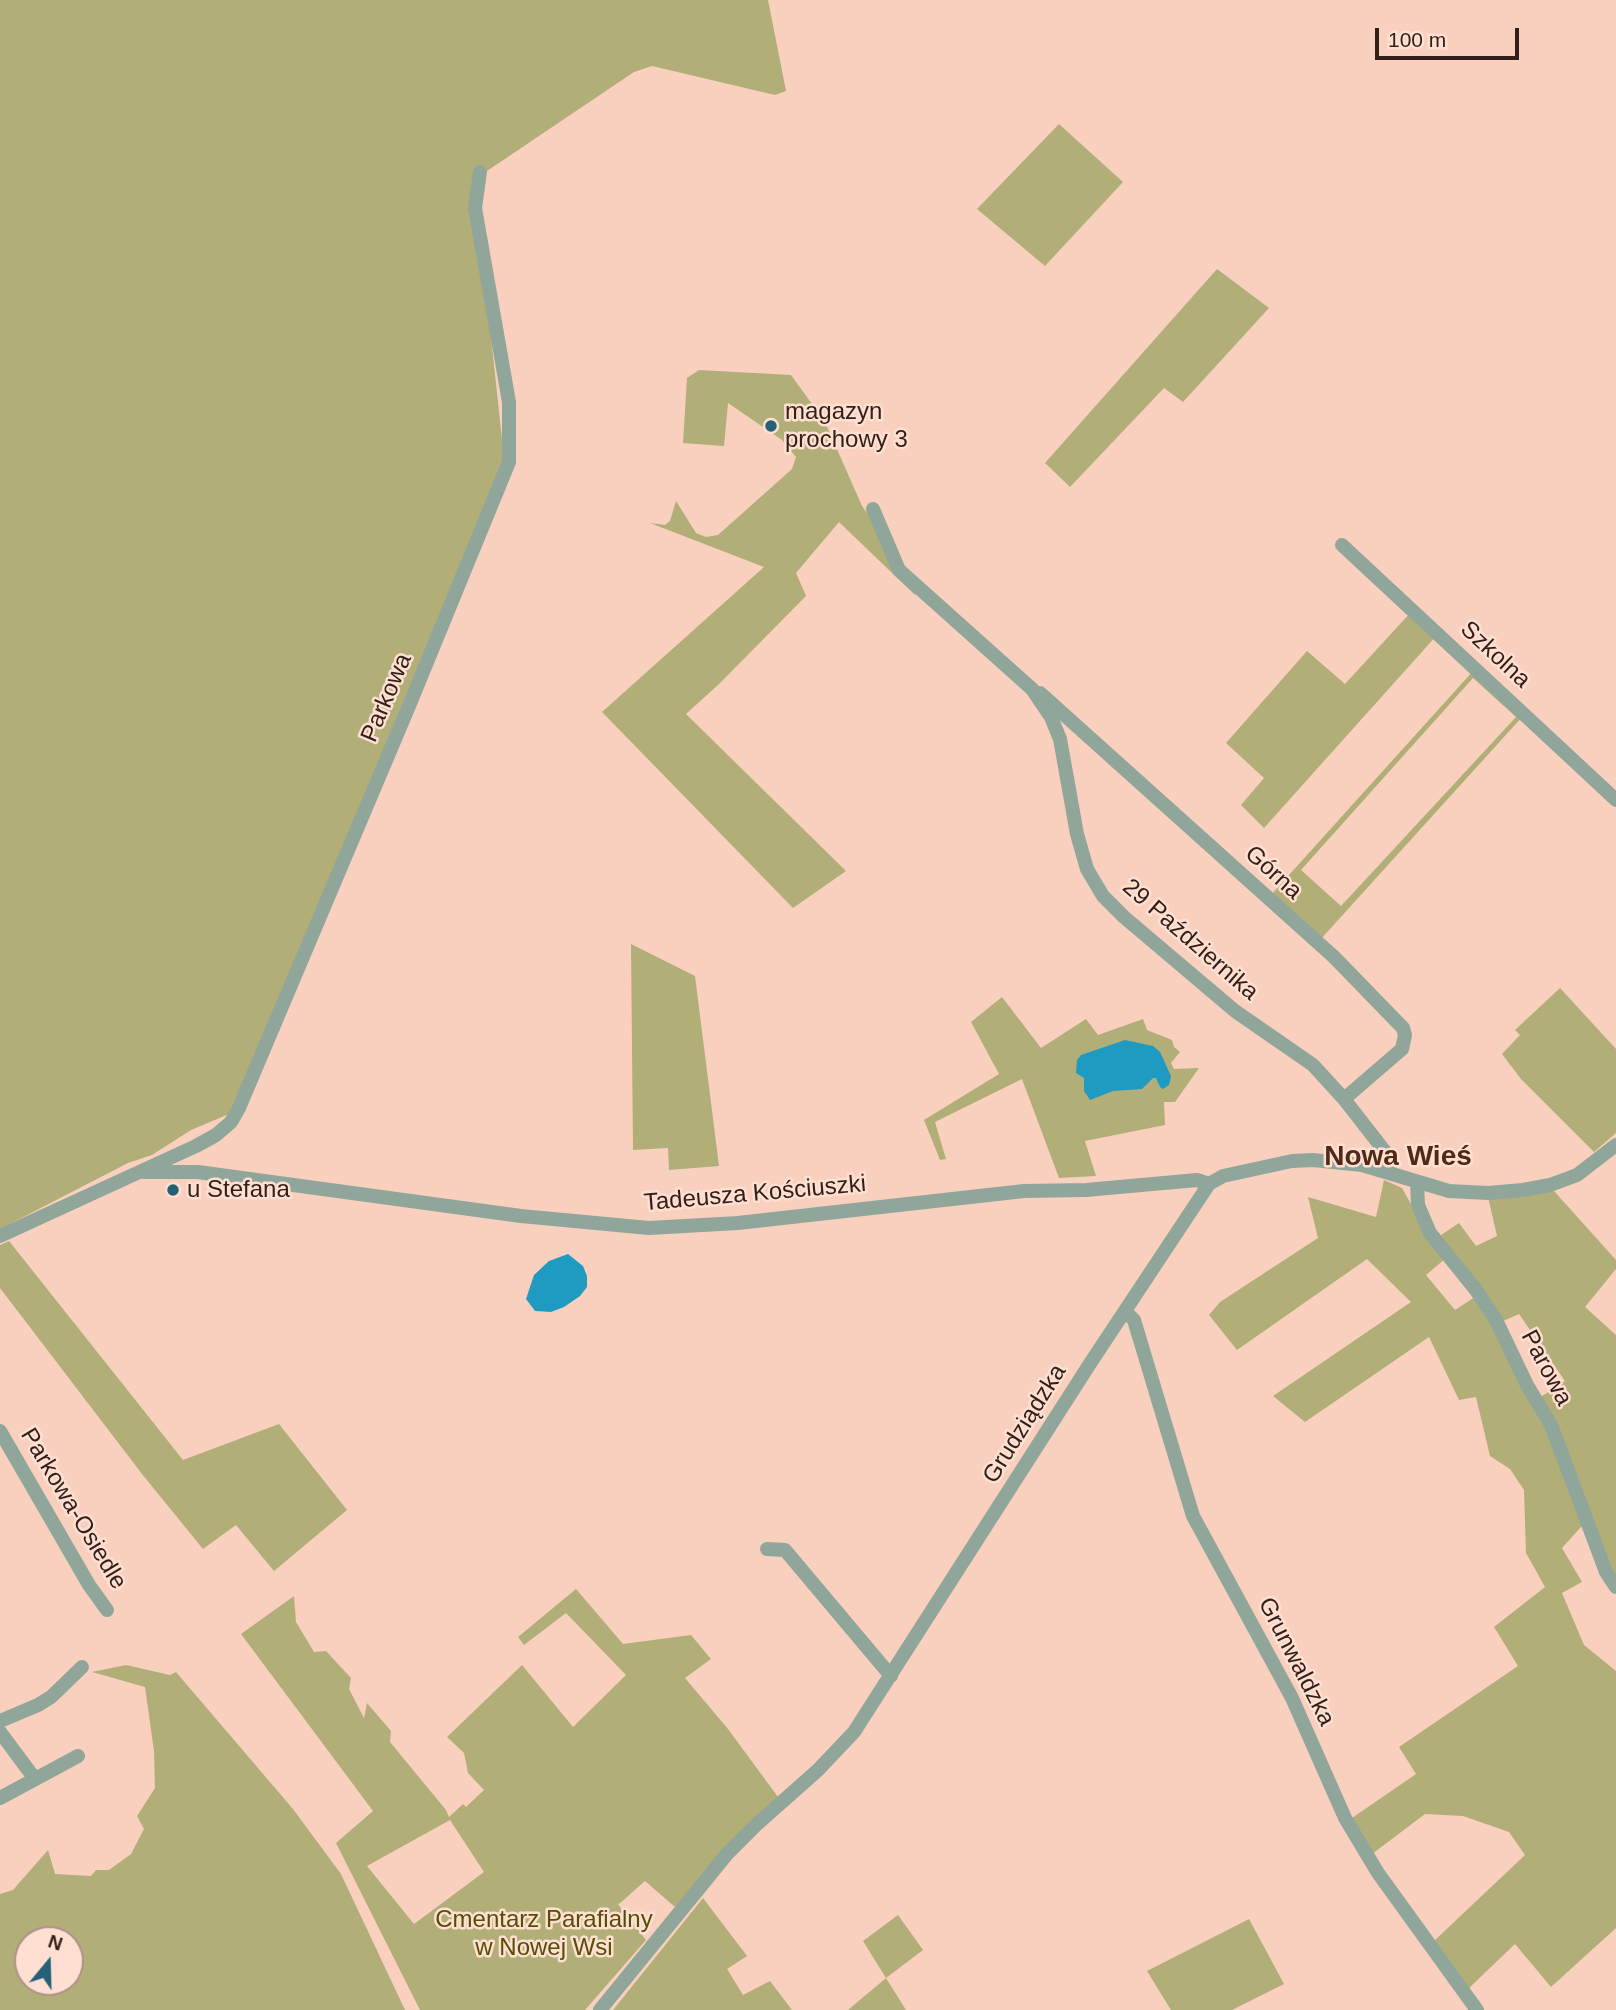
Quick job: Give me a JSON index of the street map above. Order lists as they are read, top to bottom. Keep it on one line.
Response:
{"streets":{"street":["Szkolna","Parkowa","Górna","29 Października","Tadeusza Kościuszki","Parowa","Grudziądzka","Parkowa-Osiedle","Grunwaldzka"]},"crossings":[["Parkowa","Tadeusza Kościuszki"],["Górna","29 Października"],["Tadeusza Kościuszki","Grudziądzka"],["Grudziądzka","Grunwaldzka"]],"districts":["Nowa Wieś"],"parks":["Cmentarz Parafialny w Nowej Wsi"],"places":["magazyn prochowy 3","u Stefana"],"scale_bar":"100 m","north":"top"}
